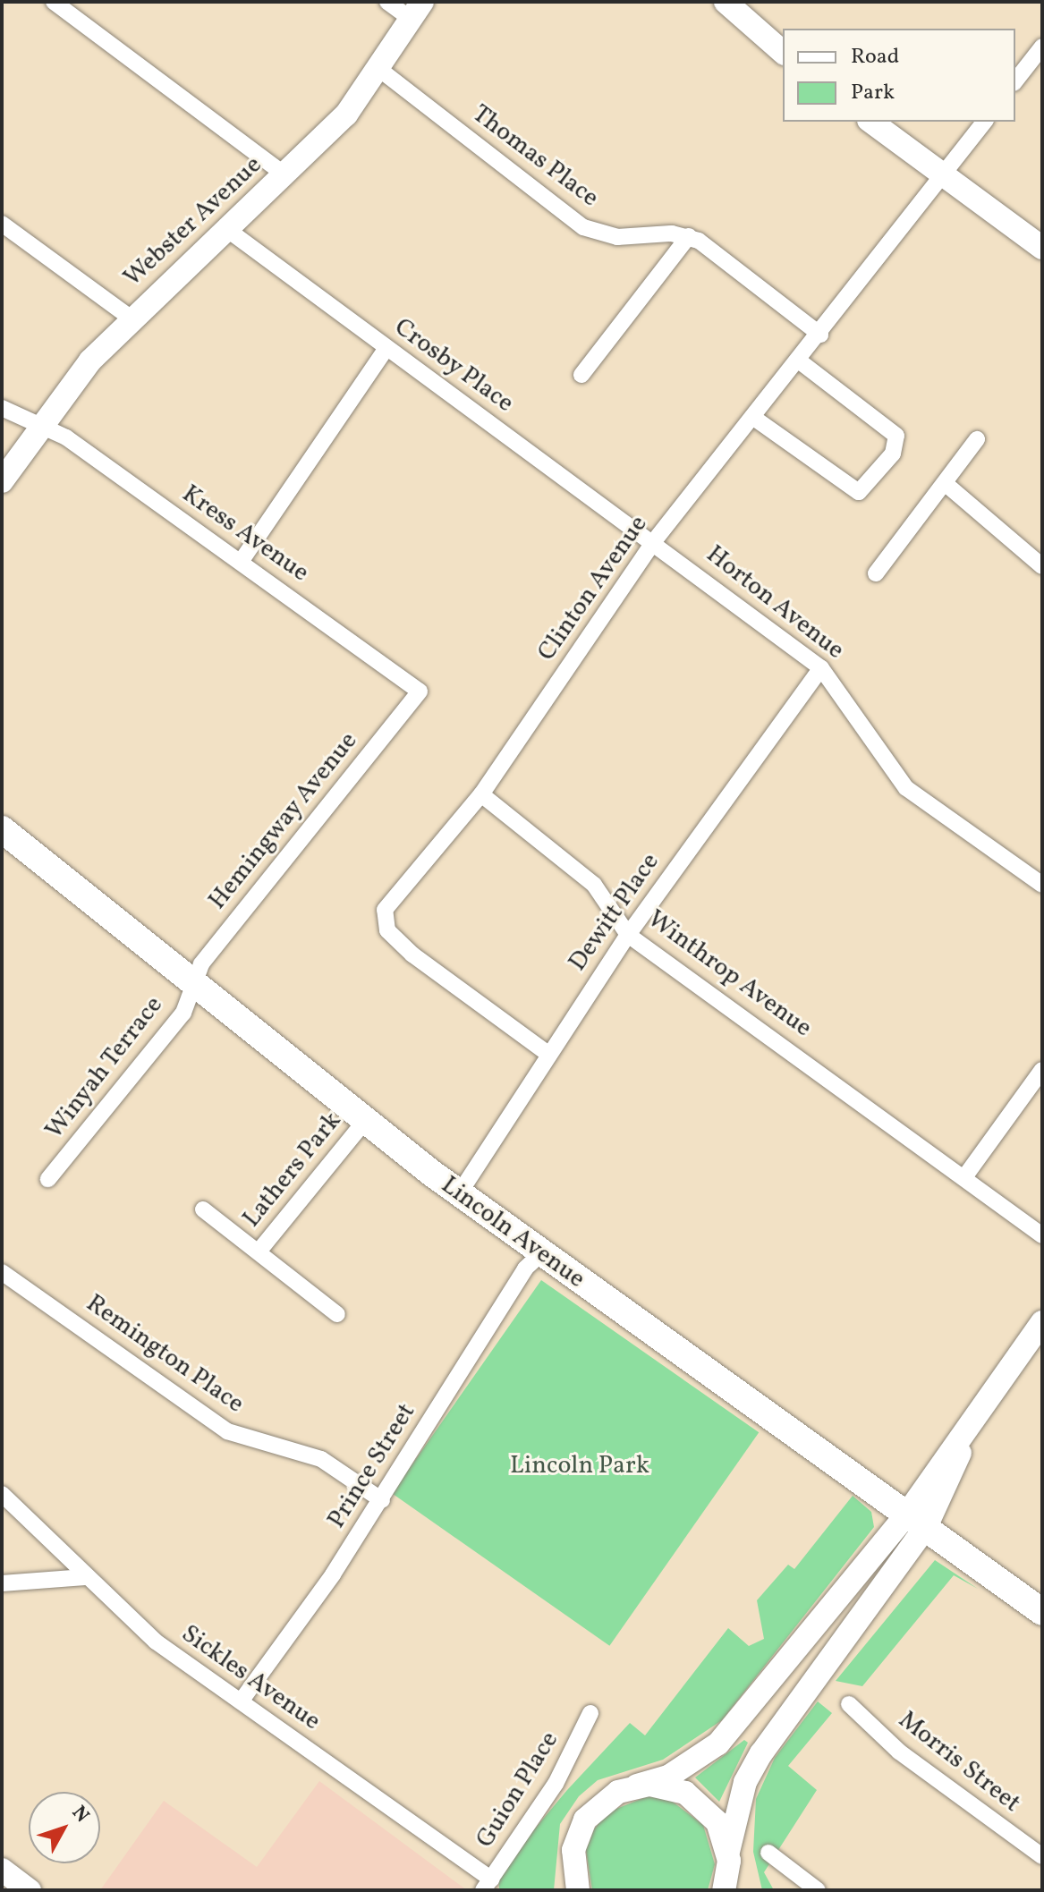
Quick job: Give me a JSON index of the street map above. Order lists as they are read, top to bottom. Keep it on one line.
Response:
{"streets":{"main road":["Lincoln Avenue"],"street":["Thomas Place","Webster Avenue","Crosby Place","Kress Avenue","Clinton Avenue","Horton Avenue","Hemingway Avenue","Dewitt Place","Winthrop Avenue","Winyah Terrace","Lathers Park","Remington Place","Prince Street","Sickles Avenue","Morris Street","Guion Place"]},"crossings":[["Thomas Place","Webster Avenue"],["Webster Avenue","Crosby Place"],["Webster Avenue","Kress Avenue"],["Crosby Place","Clinton Avenue"],["Crosby Place","Horton Avenue"],["Kress Avenue","Hemingway Avenue"],["Clinton Avenue","Horton Avenue"],["Clinton Avenue","Dewitt Place"],["Clinton Avenue","Winthrop Avenue"],["Horton Avenue","Dewitt Place"],["Hemingway Avenue","Winyah Terrace"],["Hemingway Avenue","Lincoln Avenue"],["Dewitt Place","Winthrop Avenue"],["Dewitt Place","Lincoln Avenue"],["Winyah Terrace","Lincoln Avenue"],["Lathers Park","Lincoln Avenue"],["Lincoln Avenue","Prince Street"],["Remington Place","Prince Street"],["Prince Street","Sickles Avenue"],["Sickles Avenue","Guion Place"]],"parks":["Lincoln Park"],"legend":["Road","Park"],"north":"top right"}
